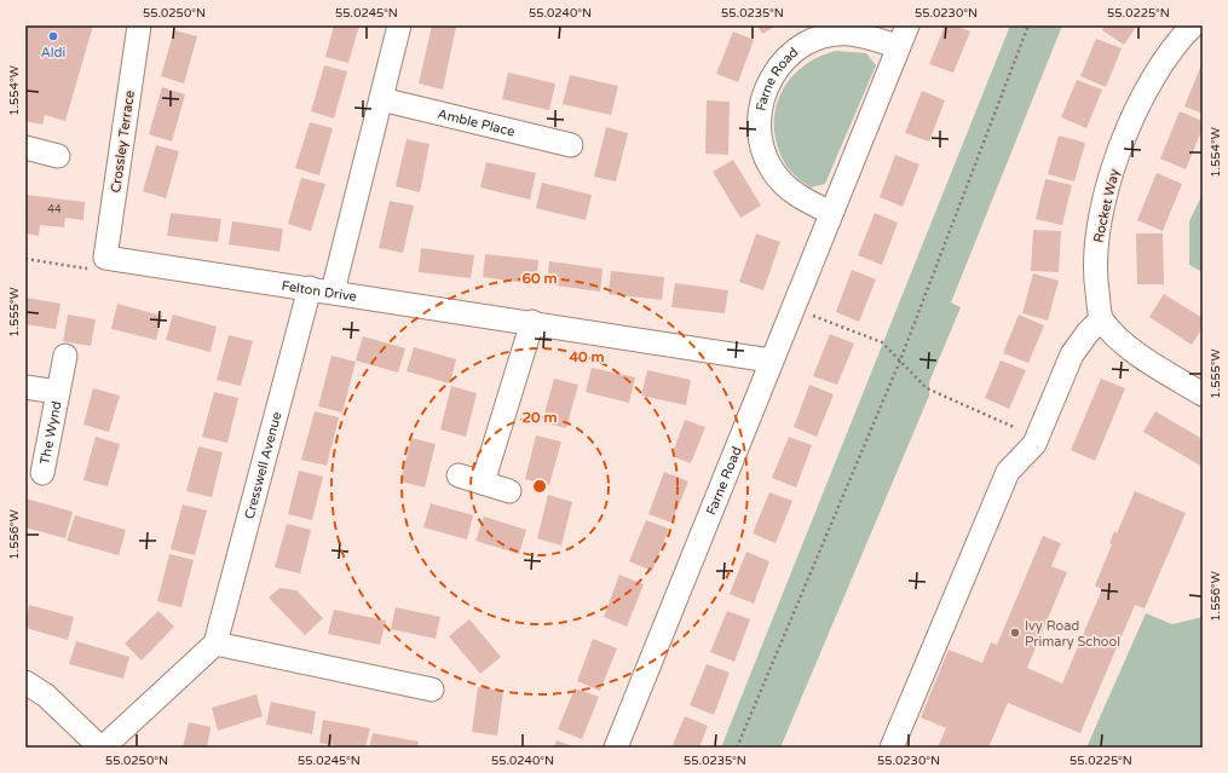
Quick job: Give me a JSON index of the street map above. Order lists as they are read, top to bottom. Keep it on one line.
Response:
{"streets":{"street":["Farne Road","Amble Place","Crossley Terrace","Rocket Way","Felton Drive","The Wynd","Cresswell Avenue"]},"crossings":[["Farne Road","Felton Drive"],["Crossley Terrace","Felton Drive"],["Felton Drive","Cresswell Avenue"]],"places":["Aldi","Ivy Road Primary School"],"house_numbers":["44"],"coordinates":["55.0250°N","55.0245°N","55.0240°N","55.0235°N","55.0230°N","55.0225°N","1.554°W","1.555°W","1.556°W"],"rings":["60 m","40 m","20 m"]}
